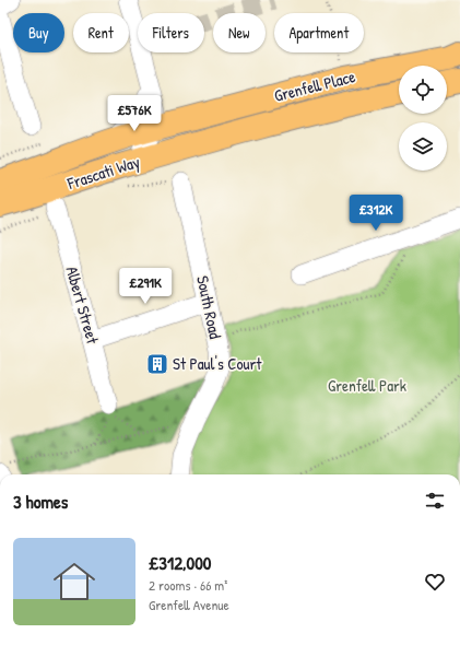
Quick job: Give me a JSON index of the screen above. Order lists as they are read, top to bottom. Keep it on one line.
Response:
{"streets":{"main road":["Grenfell Place","Frascati Way"],"street":["Albert Street","South Road"]},"crossings":[["Grenfell Place","Frascati Way"]],"parks":["Grenfell Park"],"places":{"building":["St Paul's Court"]},"page":{"chip":["Buy","Rent","Filters","New","Apartment"],"price":["£576K","£312K","£291K"],"heading":"3 homes","list":[{"name":"£312,000","note":"2 rooms · 66 m² · Grenfell Avenue"}]}}
